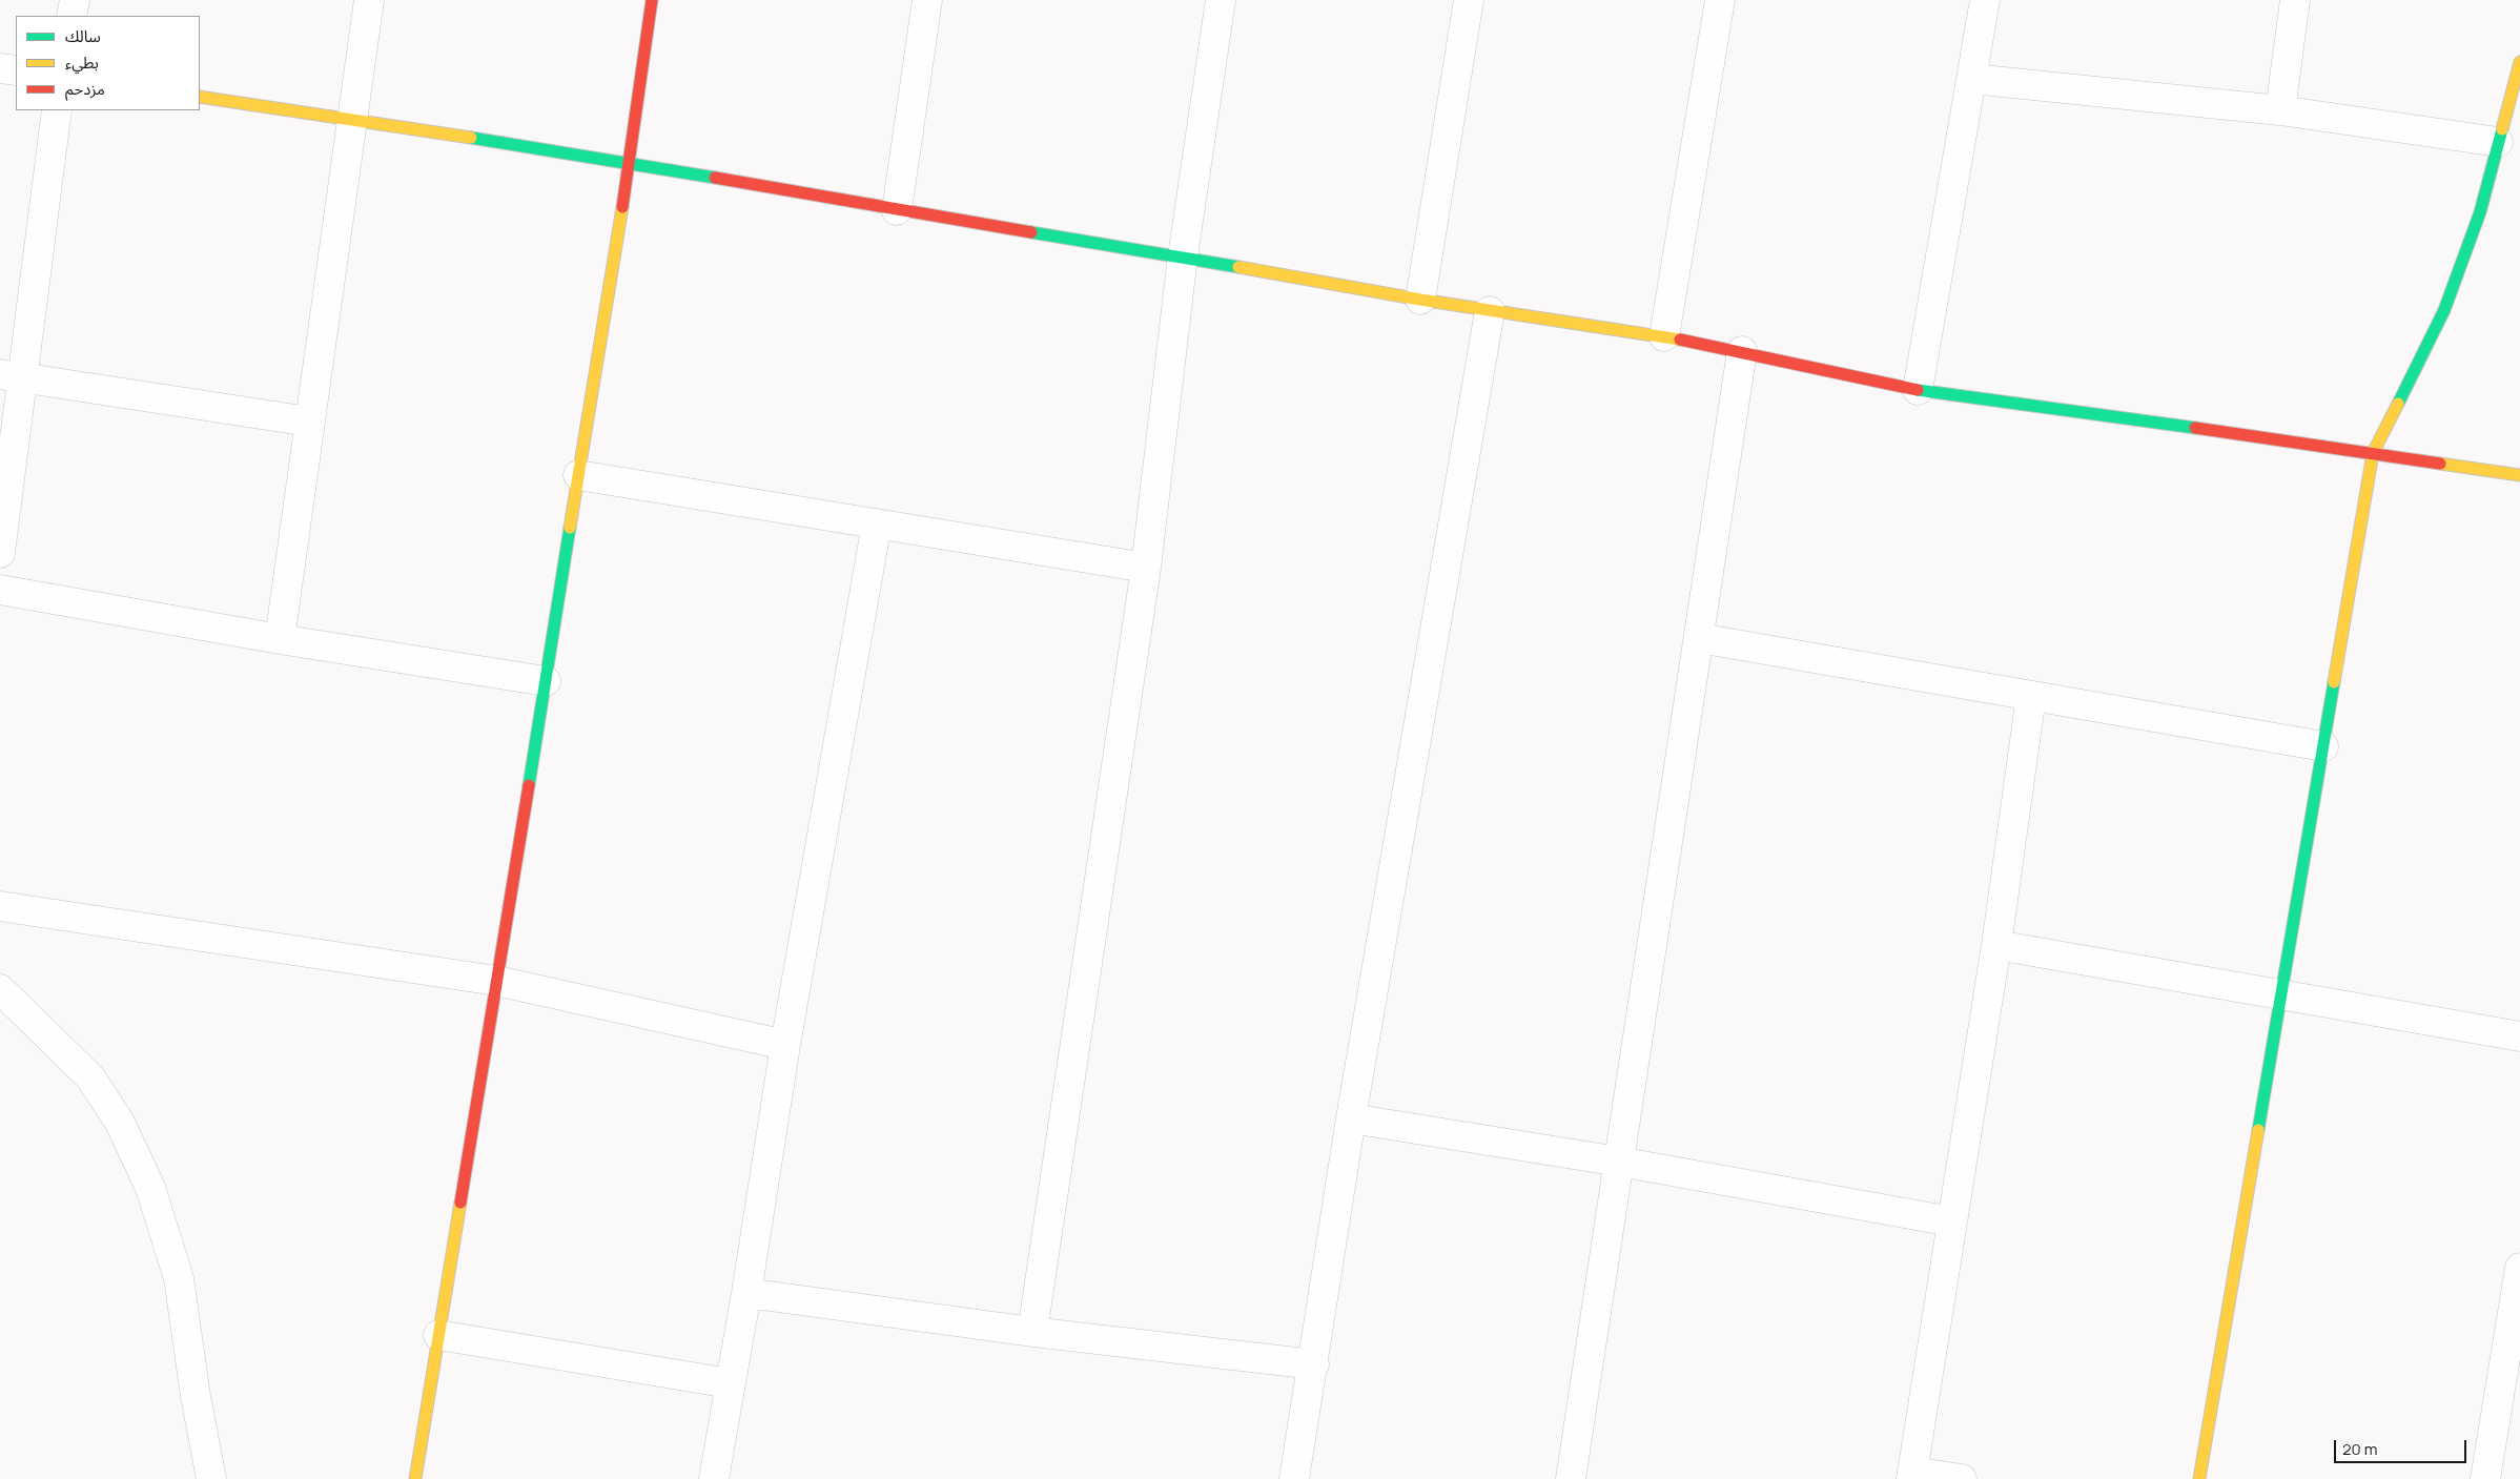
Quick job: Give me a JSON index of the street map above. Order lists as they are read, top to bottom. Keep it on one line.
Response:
{"legend":["سالك","بطيء","مزدحم"],"scale_bar":"20 m"}
